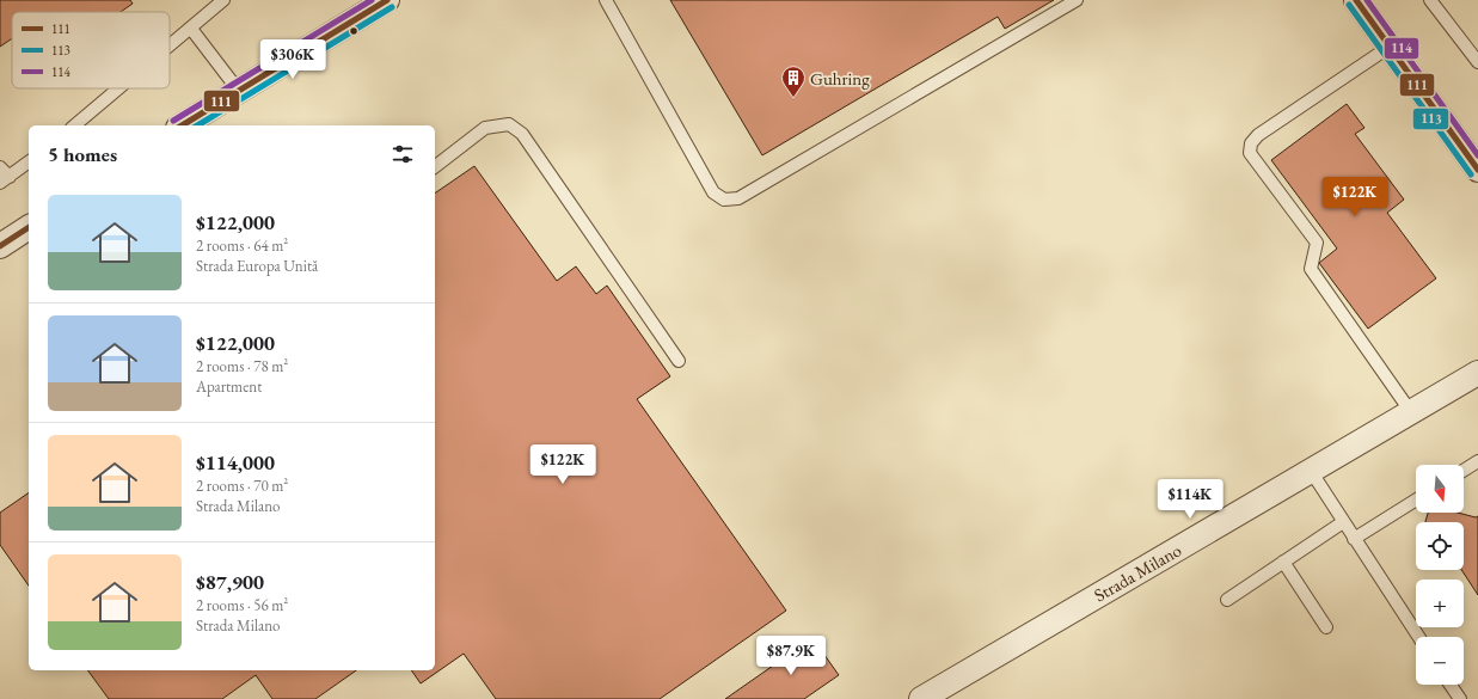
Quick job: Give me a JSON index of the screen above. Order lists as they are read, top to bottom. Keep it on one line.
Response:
{"streets":{"street":["Strada Milano"]},"places":{"building":["Guhring"]},"lines":["transit line 111","transit line 114","transit line 113"],"legend":["111","113","114"],"north":"bottom","page":{"price":["$306K","$122K","$122K","$114K","$87.9K"],"heading":"5 homes","list":[{"name":"$122,000","note":"2 rooms · 64 m² · Strada Europa Unită"},{"name":"$122,000","note":"2 rooms · 78 m² · Apartment"},{"name":"$114,000","note":"2 rooms · 70 m² · Strada Milano"},{"name":"$87,900","note":"2 rooms · 56 m² · Strada Milano"}],"map_buttons":["+","−"]}}
